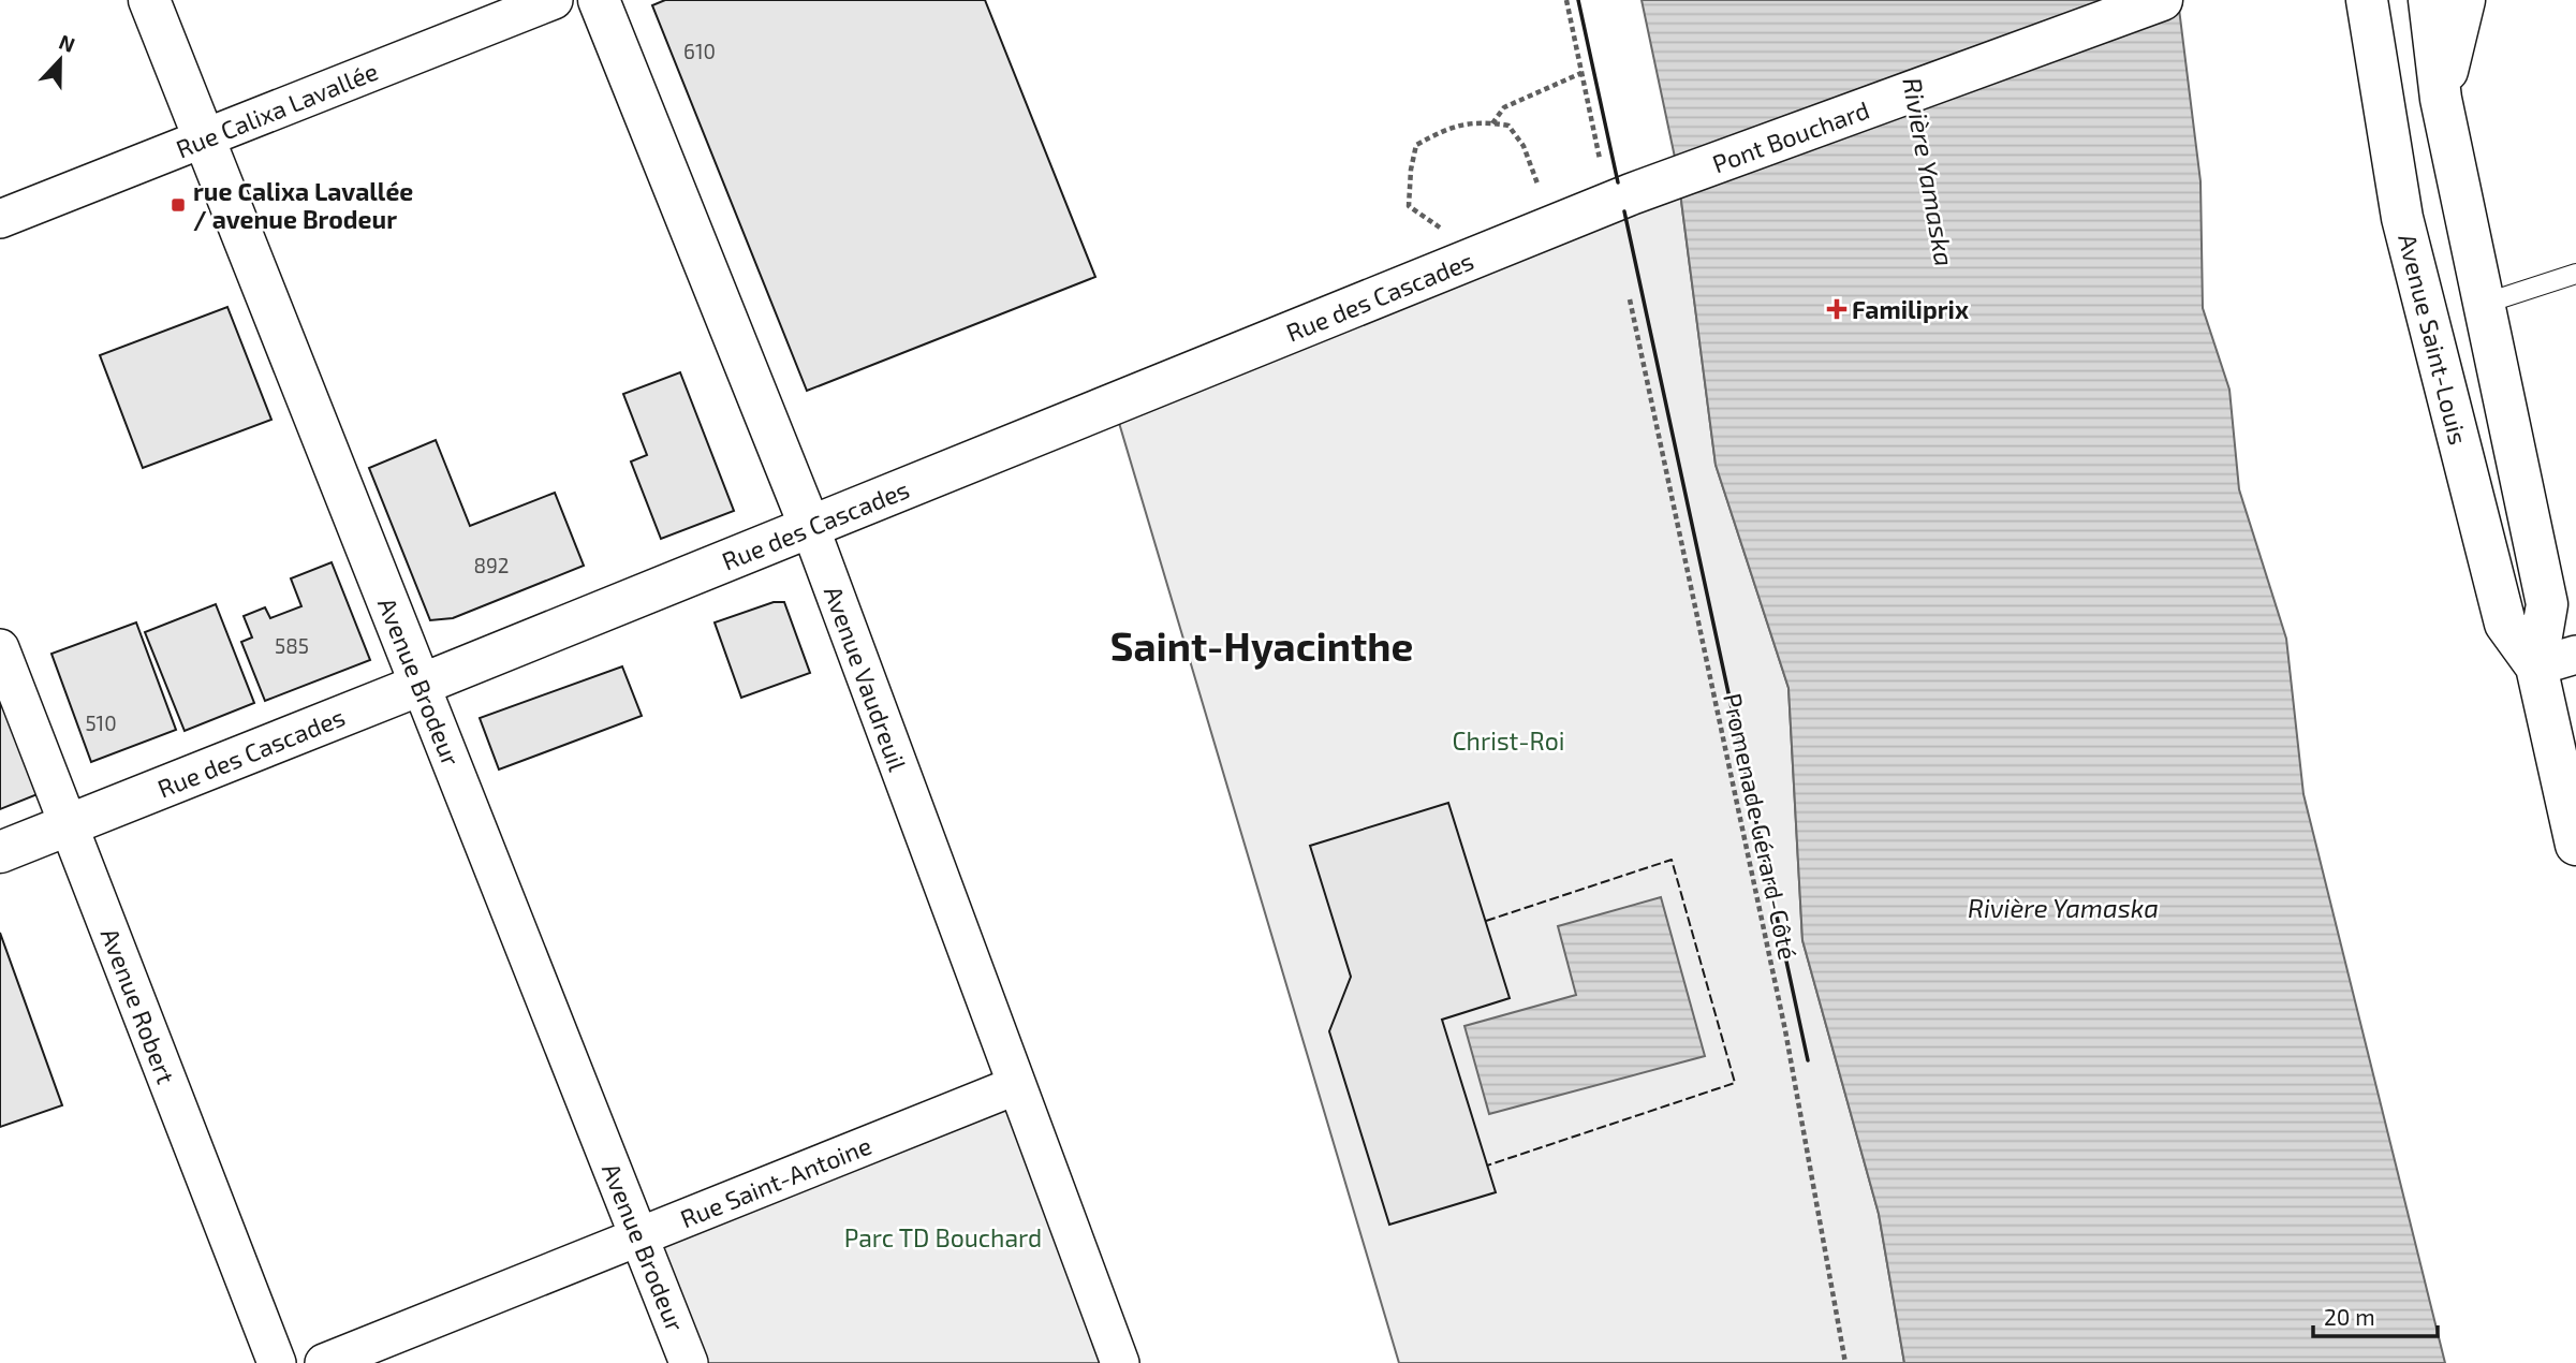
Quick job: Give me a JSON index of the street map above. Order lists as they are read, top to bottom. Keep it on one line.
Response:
{"streets":{"main road":["Pont Bouchard","Rue des Cascades","Avenue Saint-Louis","Avenue Vaudreuil","Avenue Brodeur"],"street":["Rue Calixa Lavallée","Avenue Robert","Rue Saint-Antoine"],"path":["Promenade Gérard-Côté"]},"crossings":[["Rue Calixa Lavallée","Avenue Brodeur"],["Pont Bouchard","Rue des Cascades"],["Rue des Cascades","Avenue Vaudreuil"],["Rue des Cascades","Avenue Brodeur"],["Rue des Cascades","Avenue Robert"],["Avenue Vaudreuil","Rue Saint-Antoine"],["Avenue Brodeur","Rue Saint-Antoine"]],"districts":["Saint-Hyacinthe"],"water":["Rivière Yamaska"],"parks":["Christ-Roi","Parc TD Bouchard"],"places":{"transit":["rue Calixa Lavallée / avenue Brodeur"],"health":["Familiprix"]},"house_numbers":["610","892","585","510"],"scale_bar":"20 m","north":"top"}
